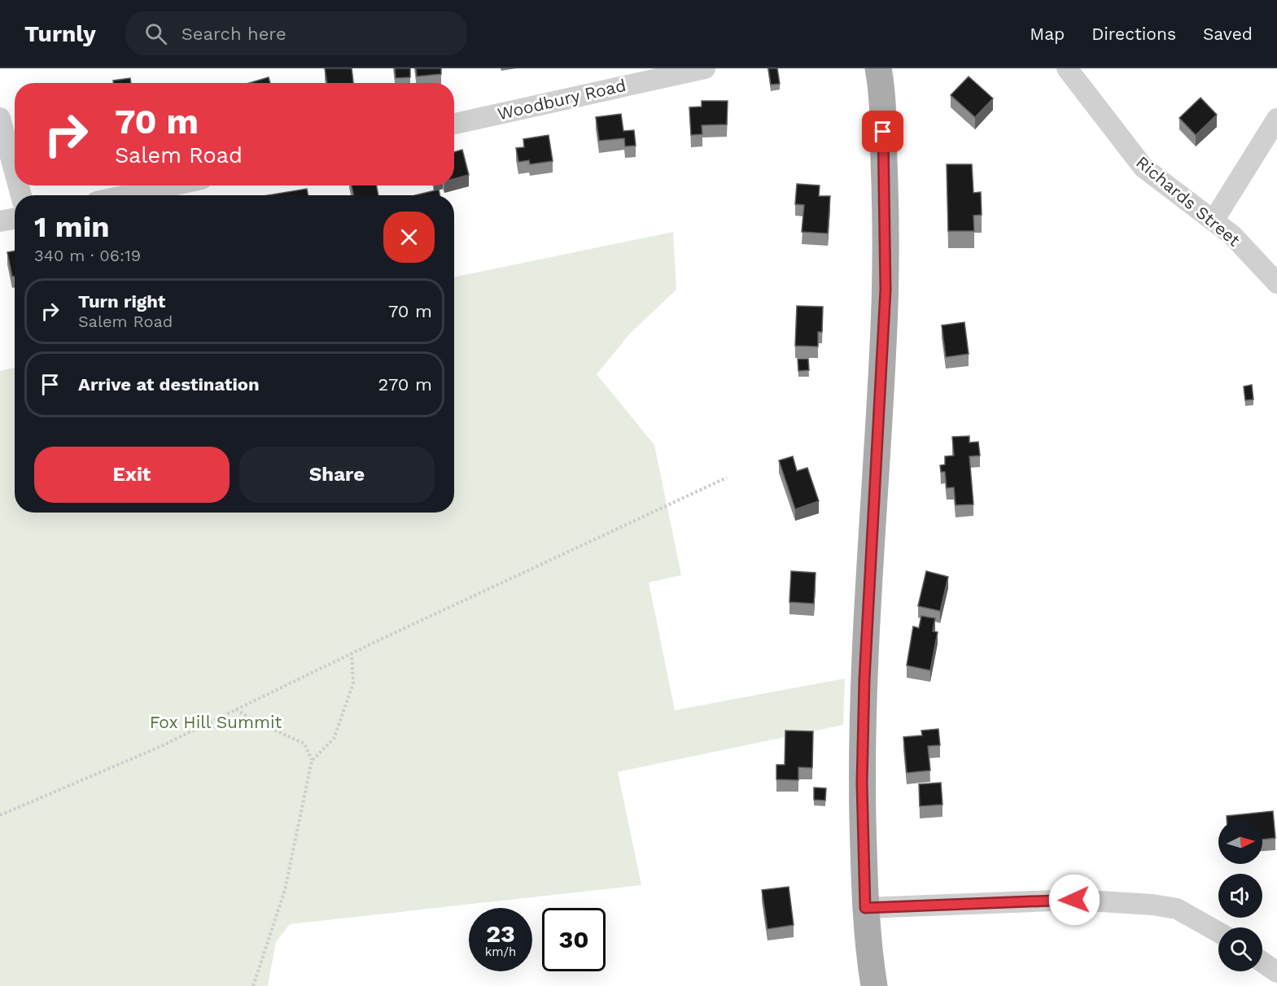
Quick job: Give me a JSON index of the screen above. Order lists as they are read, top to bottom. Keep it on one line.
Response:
{"streets":{"street":["Woodbury Road","Richards Street"]},"parks":["Fox Hill Summit"],"north":"right","page":{"header":"Turnly","search":"Search here","nav":["Map","Directions","Saved"],"turn":["70 m","Salem Road"],"heading":["1 min","340 m · 06:19"],"list":[{"name":"Turn right","note":"Salem Road","value":"70 m"},{"name":"Arrive at destination","value":"270 m"}],"buttons":["Exit","Share"],"speed":"23 km/h","limit":"30"}}
